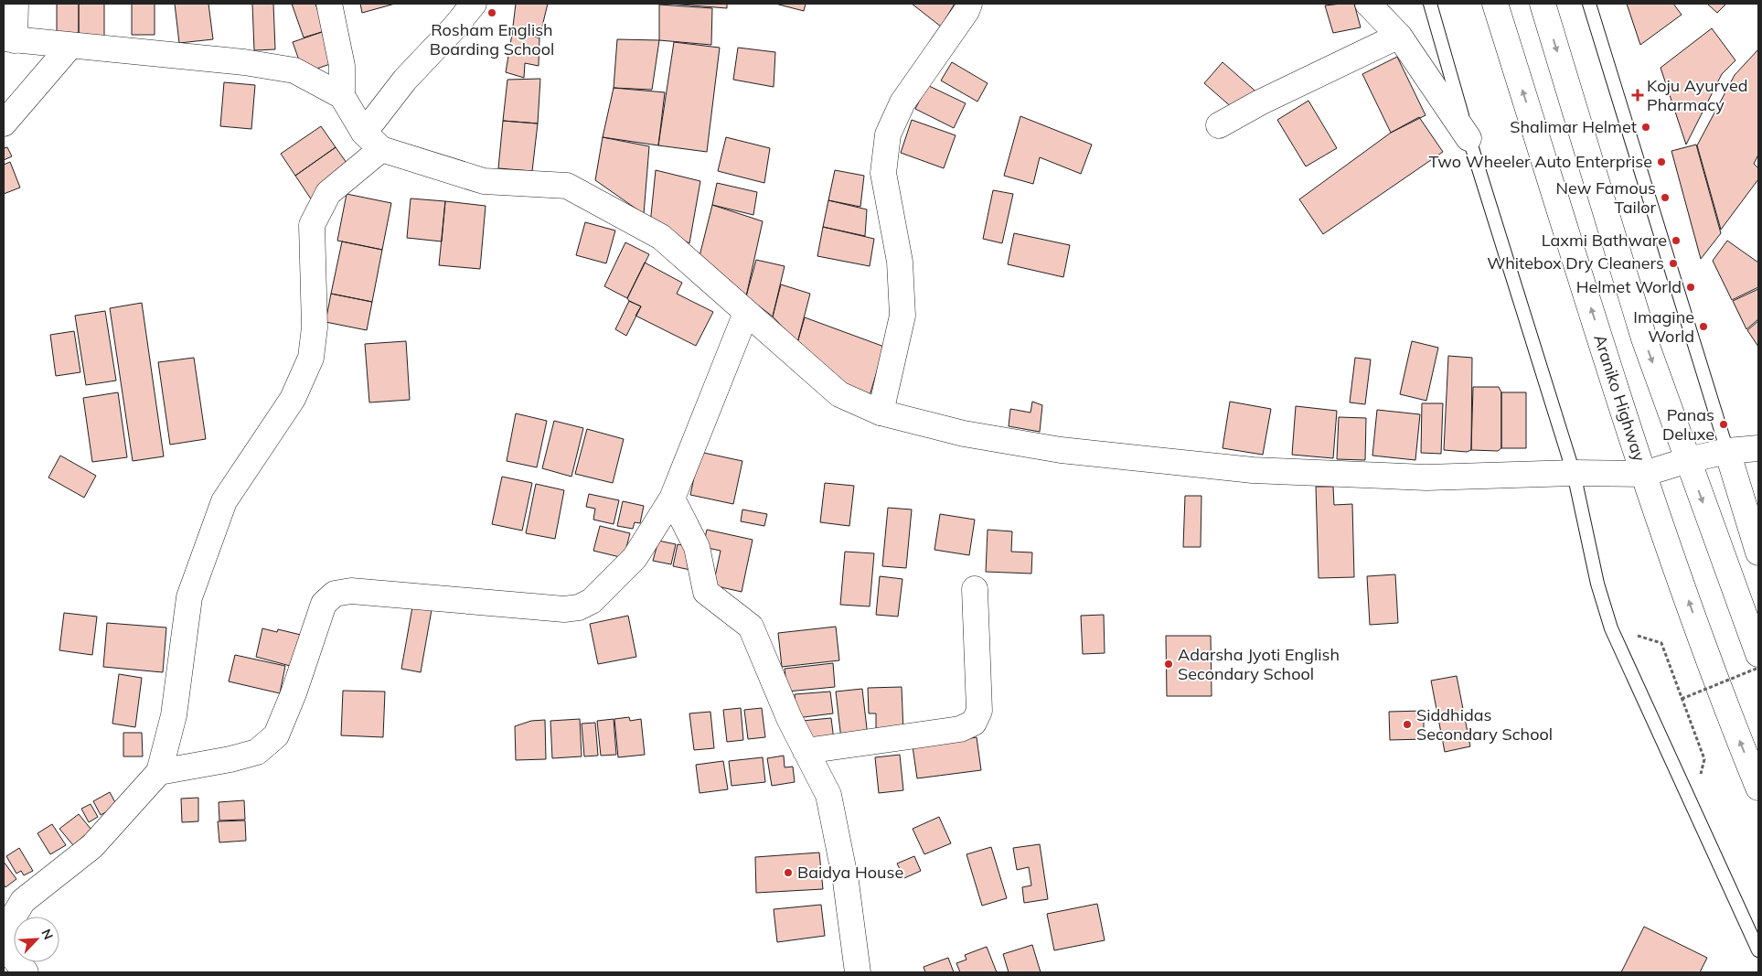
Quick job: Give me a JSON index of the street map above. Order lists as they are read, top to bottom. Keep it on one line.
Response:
{"streets":{"main road":["Araniko Highway"]},"places":{"other":["Rosham English Boarding School","Shalimar Helmet","Two Wheeler Auto Enterprise","New Famous Tailor","Laxmi Bathware","Whitebox Dry Cleaners","Helmet World","Imagine World","Panas Deluxe","Adarsha Jyoti English Secondary School","Siddhidas Secondary School","Baidya House"],"health":["Koju Ayurved Pharmacy"]},"north":"top right"}
